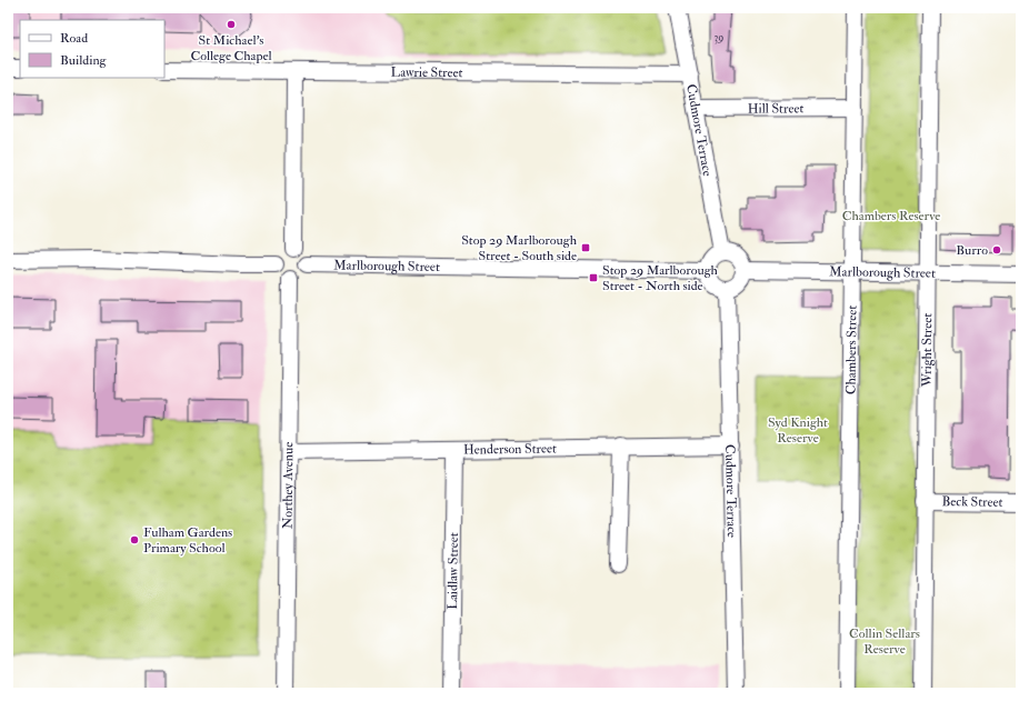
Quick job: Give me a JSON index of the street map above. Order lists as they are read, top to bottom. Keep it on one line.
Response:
{"streets":{"street":["Lawrie Street","Hill Street","Cudmore Terrace","Marlborough Street","Wright Street","Chambers Street","Henderson Street","Northey Avenue","Beck Street","Laidlaw Street"]},"crossings":[["Lawrie Street","Cudmore Terrace"],["Hill Street","Cudmore Terrace"],["Hill Street","Chambers Street"],["Cudmore Terrace","Marlborough Street"],["Cudmore Terrace","Henderson Street"],["Marlborough Street","Wright Street"],["Marlborough Street","Chambers Street"],["Marlborough Street","Northey Avenue"],["Wright Street","Beck Street"],["Henderson Street","Northey Avenue"],["Henderson Street","Laidlaw Street"]],"parks":["Chambers Reserve","Syd Knight Reserve","Collin Sellars Reserve"],"places":{"other":["St Michael's College Chapel","Burro","Fulham Gardens Primary School"],"transit":["Stop 29 Marlborough Street - South side","Stop 29 Marlborough Street - North side"]},"house_numbers":["39"],"legend":["Road","Building"]}
